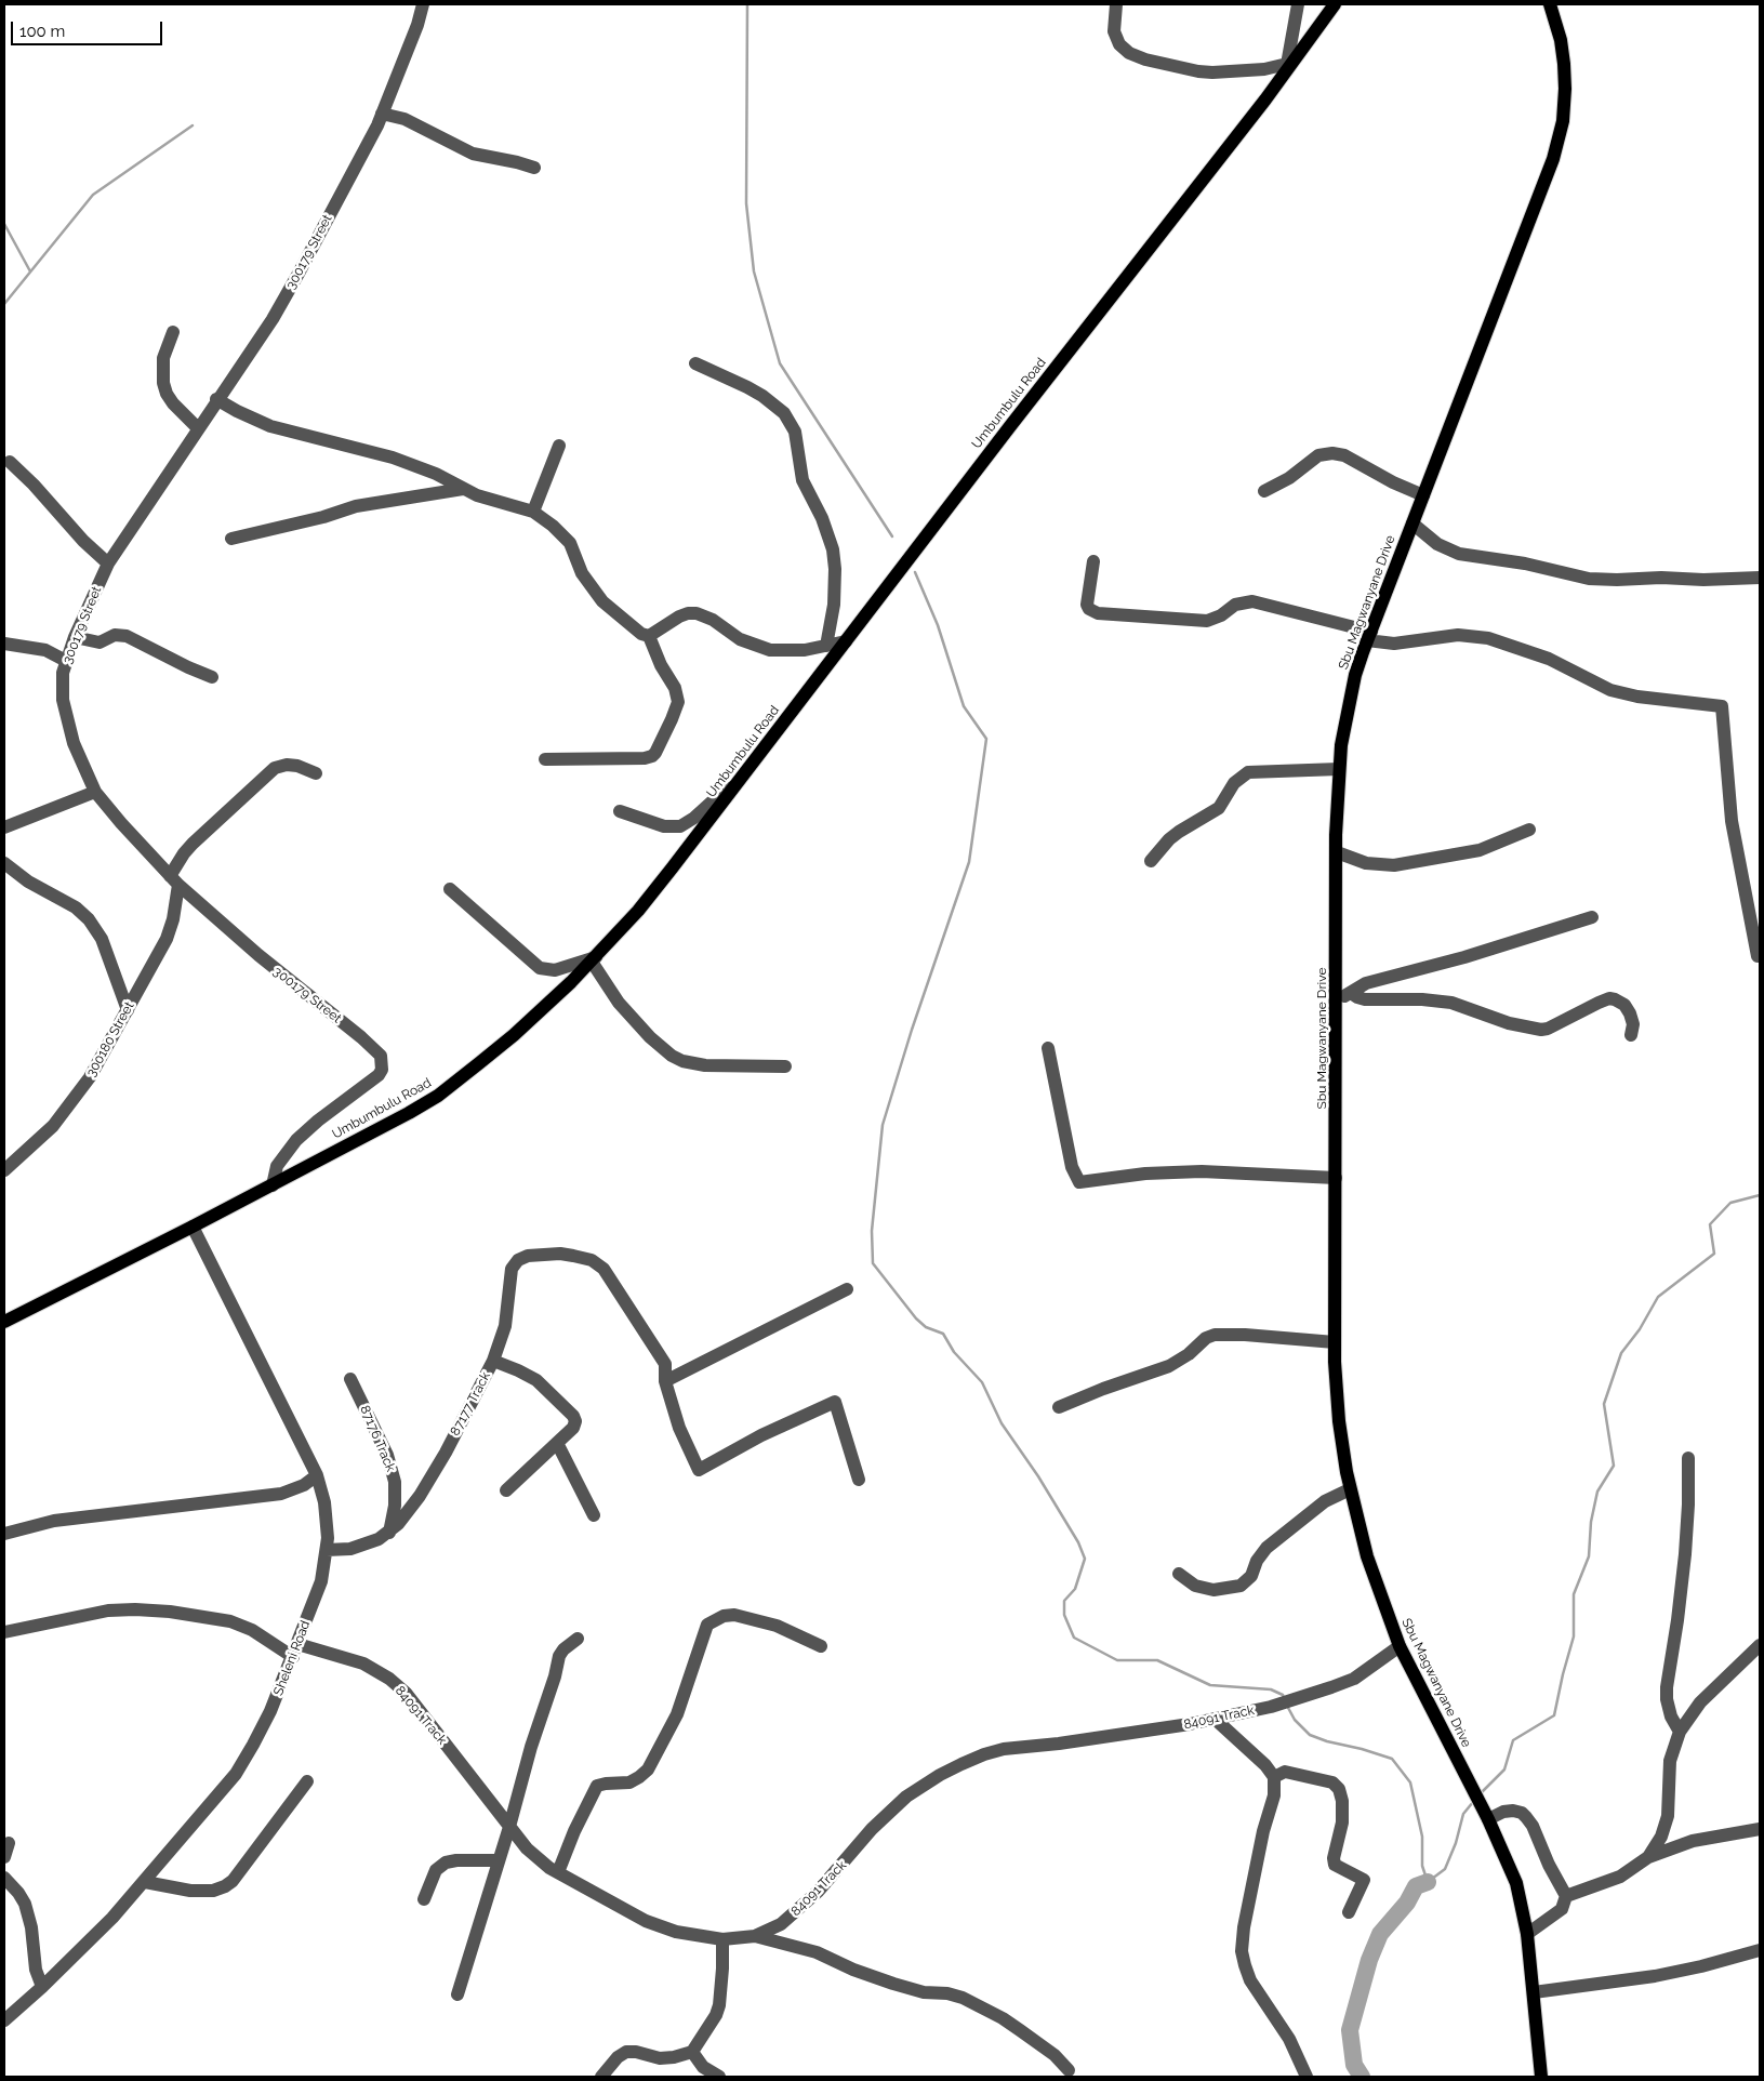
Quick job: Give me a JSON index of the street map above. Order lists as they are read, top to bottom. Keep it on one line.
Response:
{"streets":{"main road":["Umbumbulu Road","Sbu Magwanyane Drive"],"street":["300179 Street","300180 Street","87177 Track","87176 Track","Sheleni Road","84091 Track"]},"crossings":[["300179 Street","Umbumbulu Road"],["300179 Street","300180 Street"],["Umbumbulu Road","Sheleni Road"],["Sbu Magwanyane Drive","84091 Track"],["87177 Track","87176 Track"],["Sheleni Road","84091 Track"]],"scale_bar":"100 m"}
